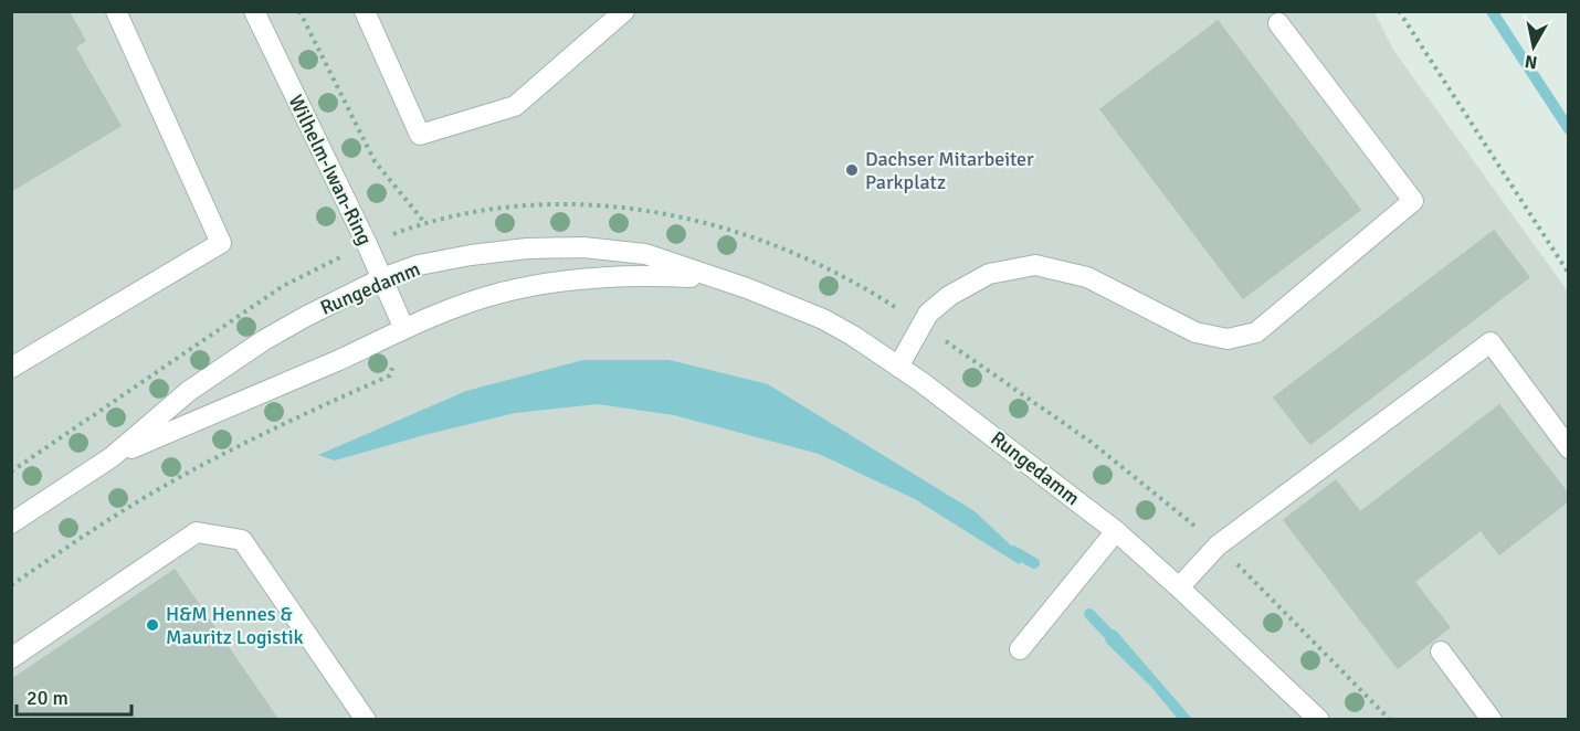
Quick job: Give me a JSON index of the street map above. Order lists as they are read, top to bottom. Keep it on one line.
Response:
{"streets":{"street":["Wilhelm-Iwan-Ring","Rungedamm"]},"crossings":[["Wilhelm-Iwan-Ring","Rungedamm"]],"places":["Dachser Mitarbeiter Parkplatz","H&M Hennes & Mauritz Logistik"],"scale_bar":"20 m","north":"bottom"}
